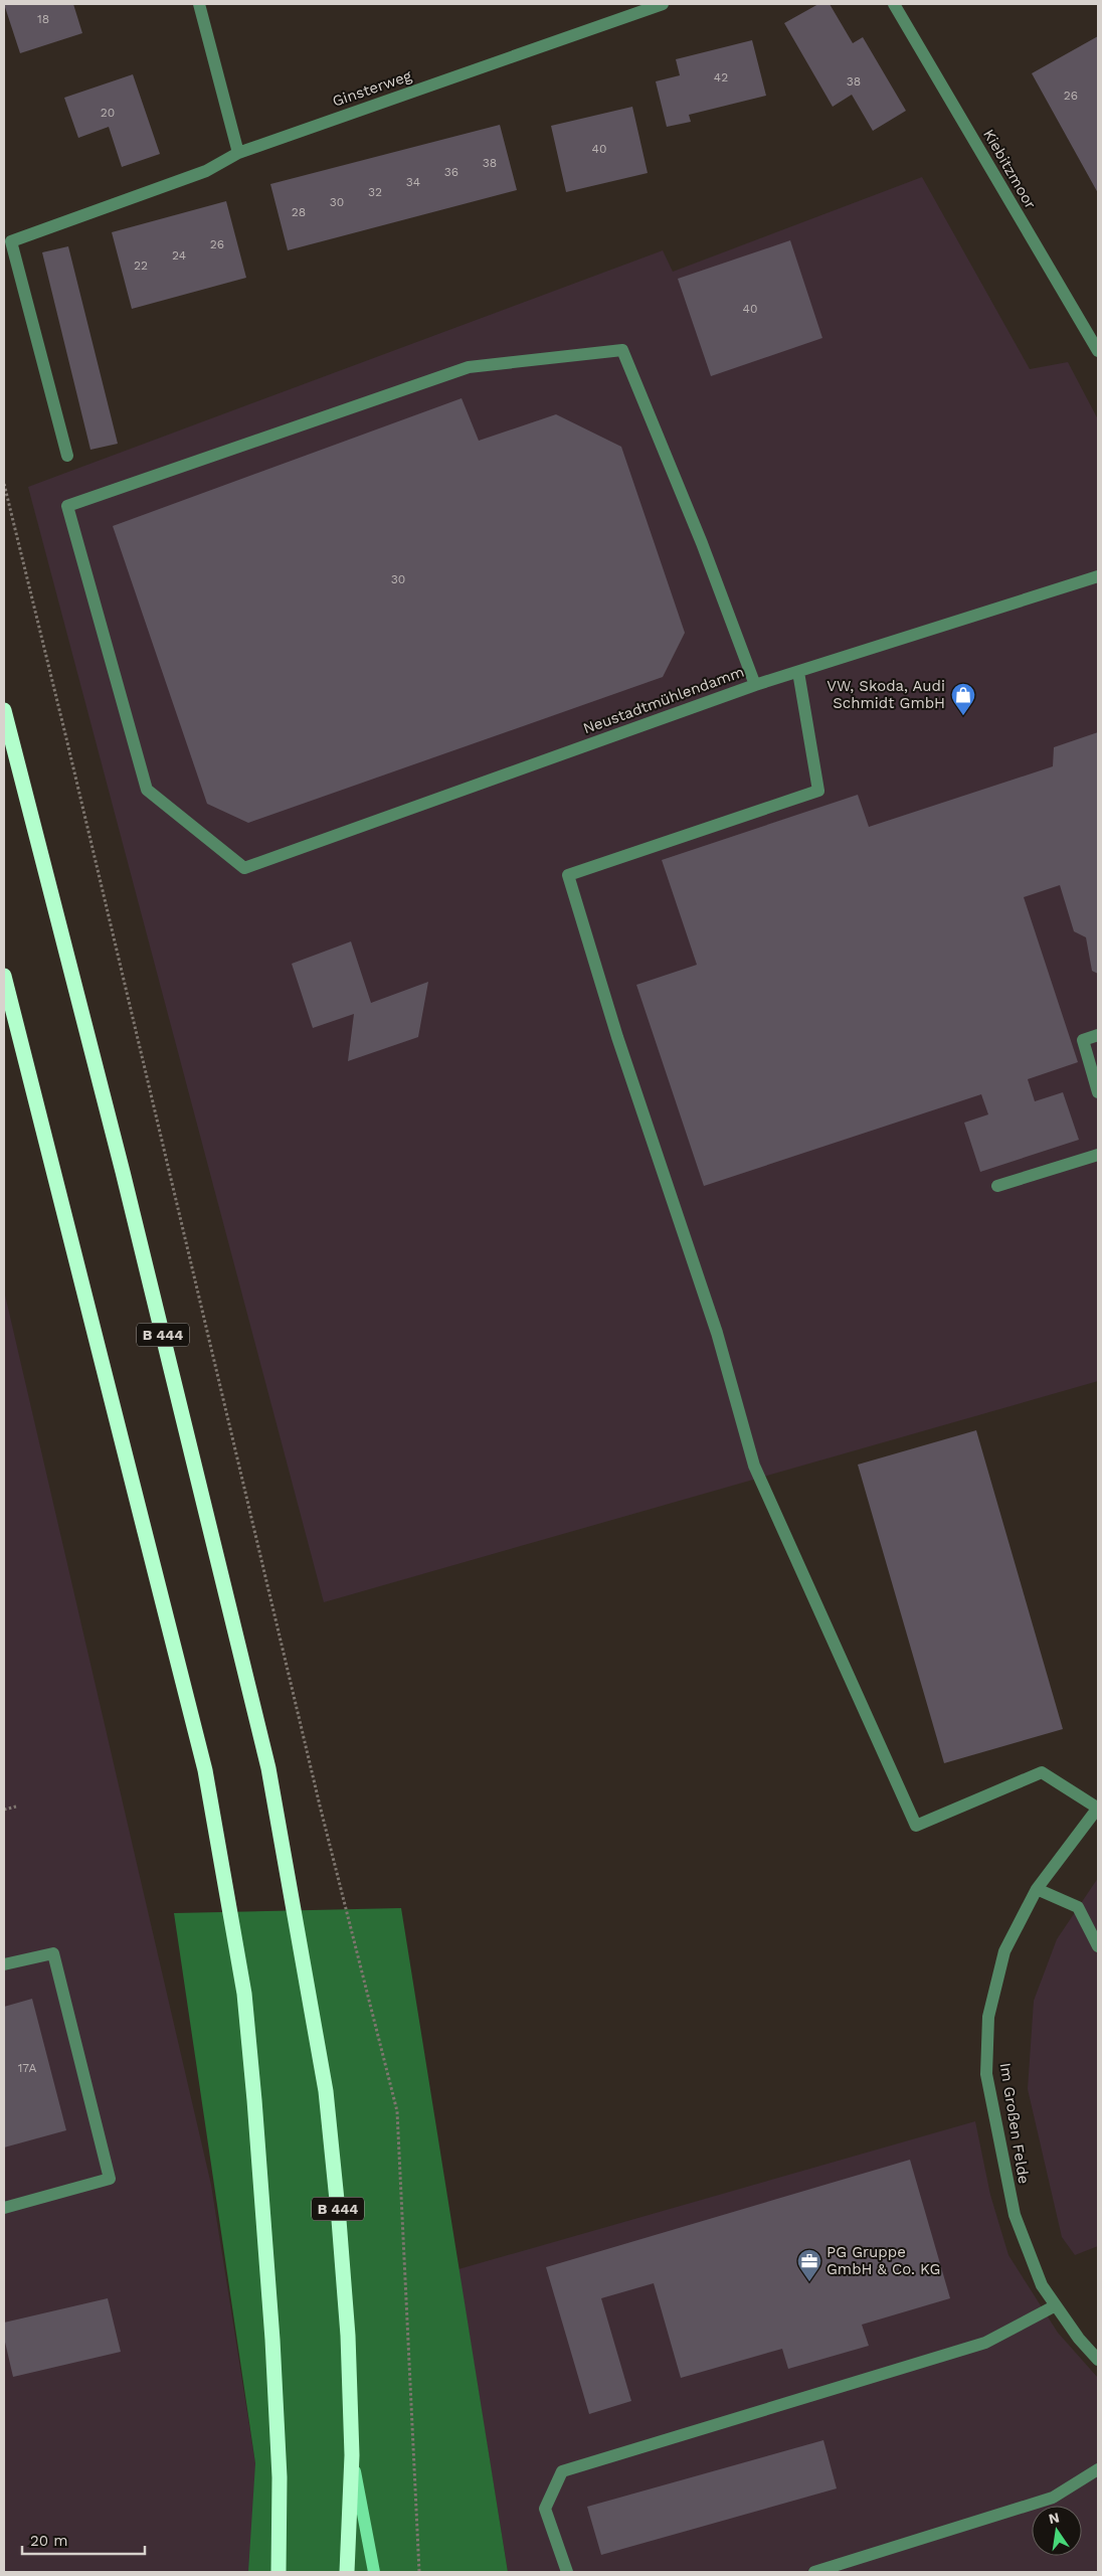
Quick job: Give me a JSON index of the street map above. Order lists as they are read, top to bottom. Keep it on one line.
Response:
{"streets":{"highway":["B 444"],"street":["Ginsterweg","Kiebitzmoor","Neustadtmühlendamm","Im Großen Felde"]},"places":{"shop":["VW, Skoda, Audi Schmidt GmbH"],"office":["PG Gruppe GmbH & Co. KG"]},"house_numbers":["18","42","38","26","20","40","38","36","34","32","30","28","26","24","22","40","30","17A"],"scale_bar":"20 m","north":"top"}
